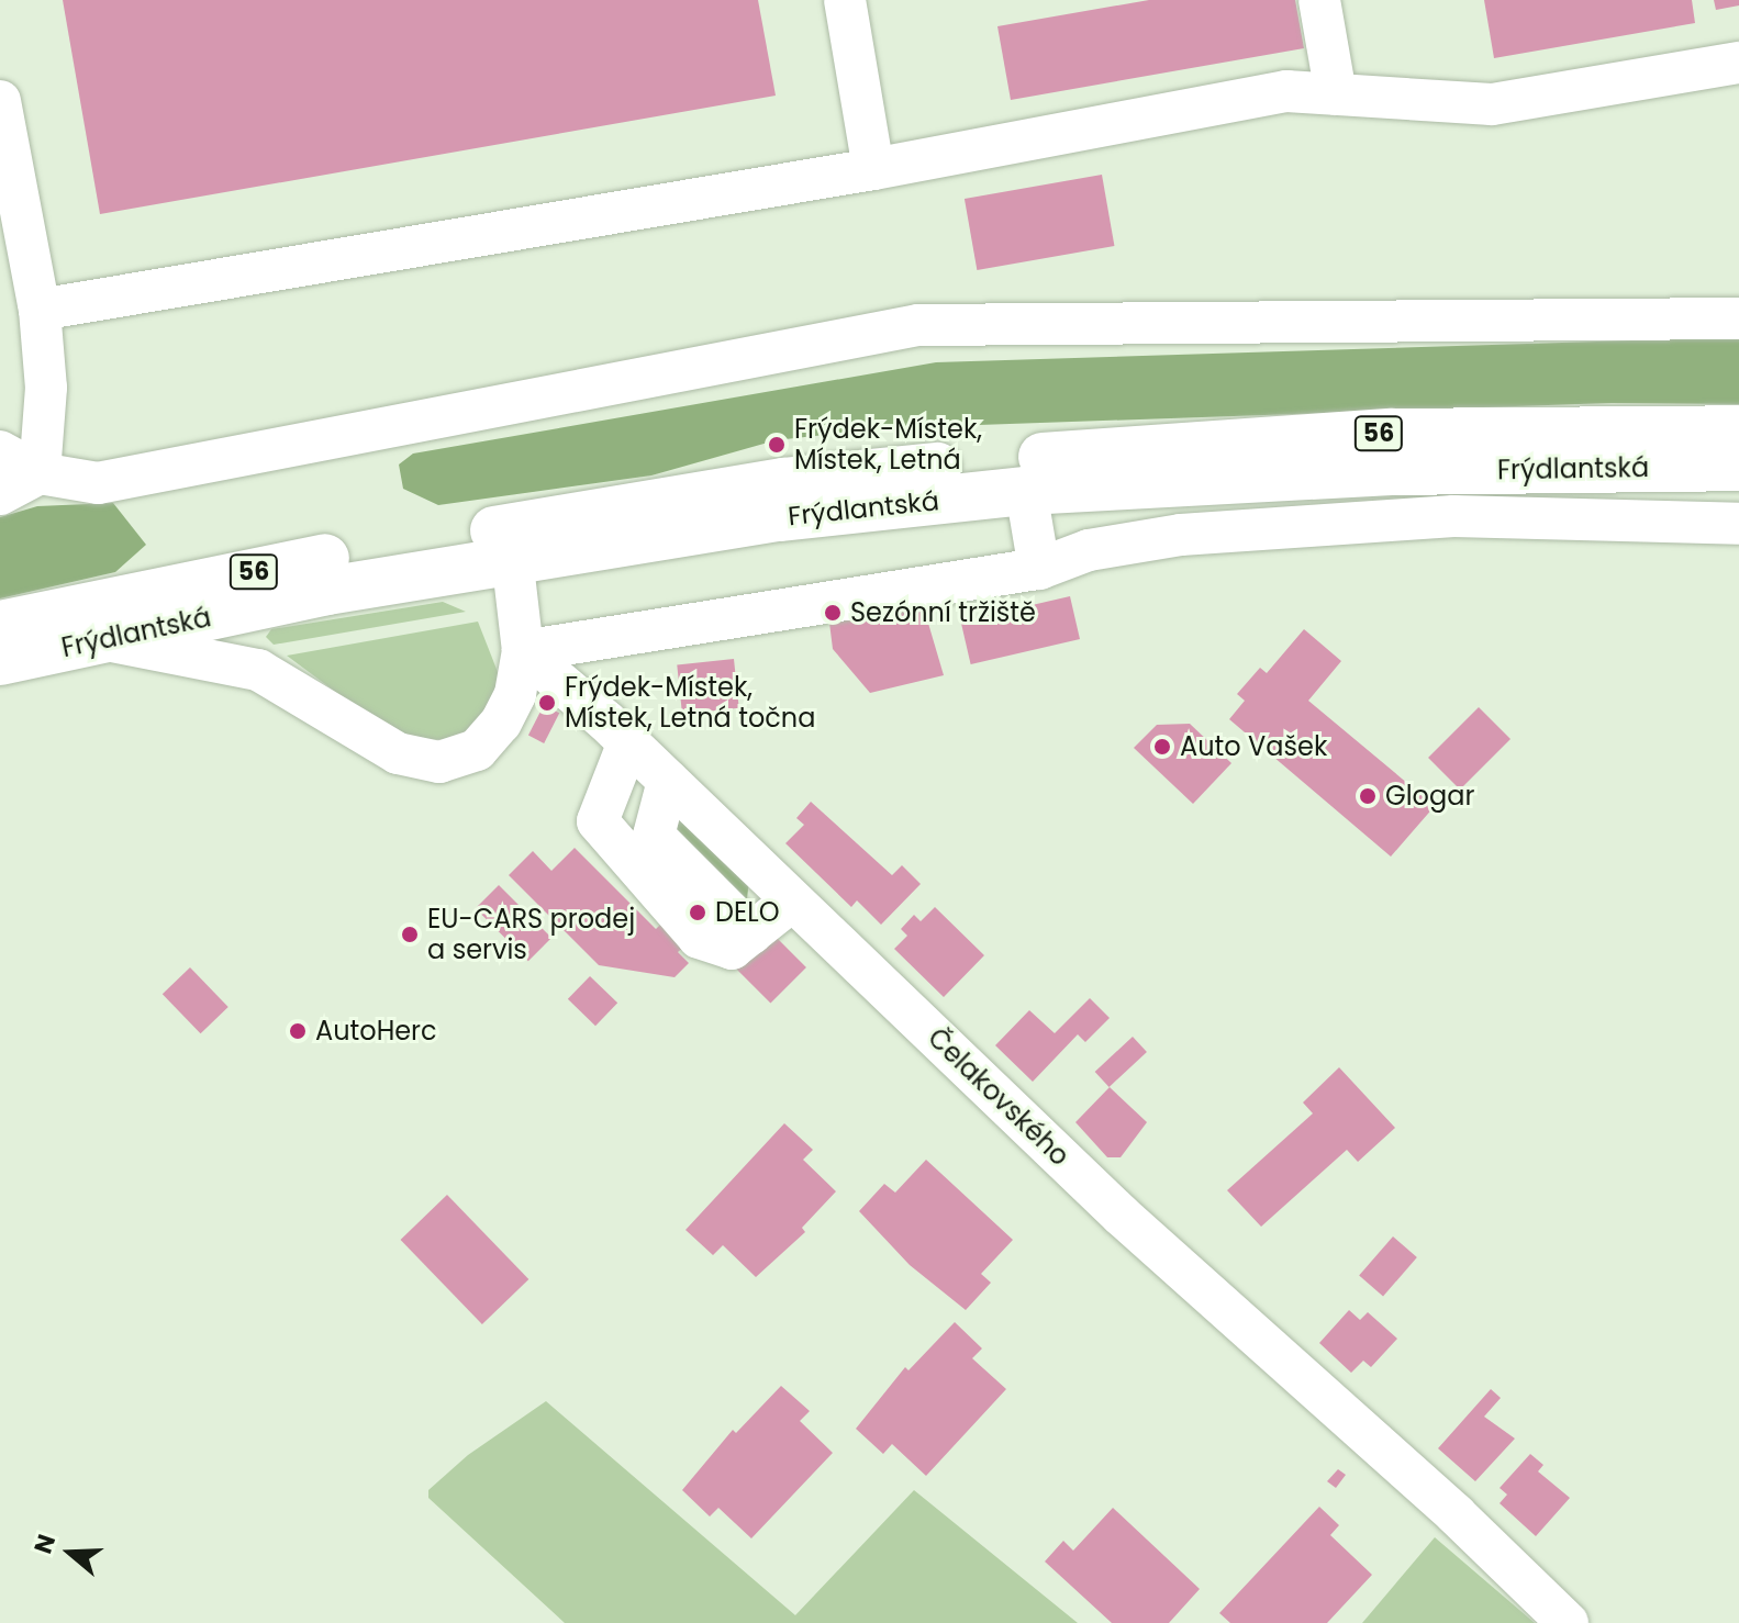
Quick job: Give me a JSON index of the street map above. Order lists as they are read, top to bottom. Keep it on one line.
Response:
{"streets":{"main road":["56","Frýdlantská"],"street":["Čelakovského"]},"places":["Frýdek-Místek, Místek, Letná","Sezónní tržiště","Frýdek-Místek, Místek, Letná točna","Auto Vašek","Glogar","DELO","EU-CARS prodej a servis","AutoHerc"],"north":"left"}
